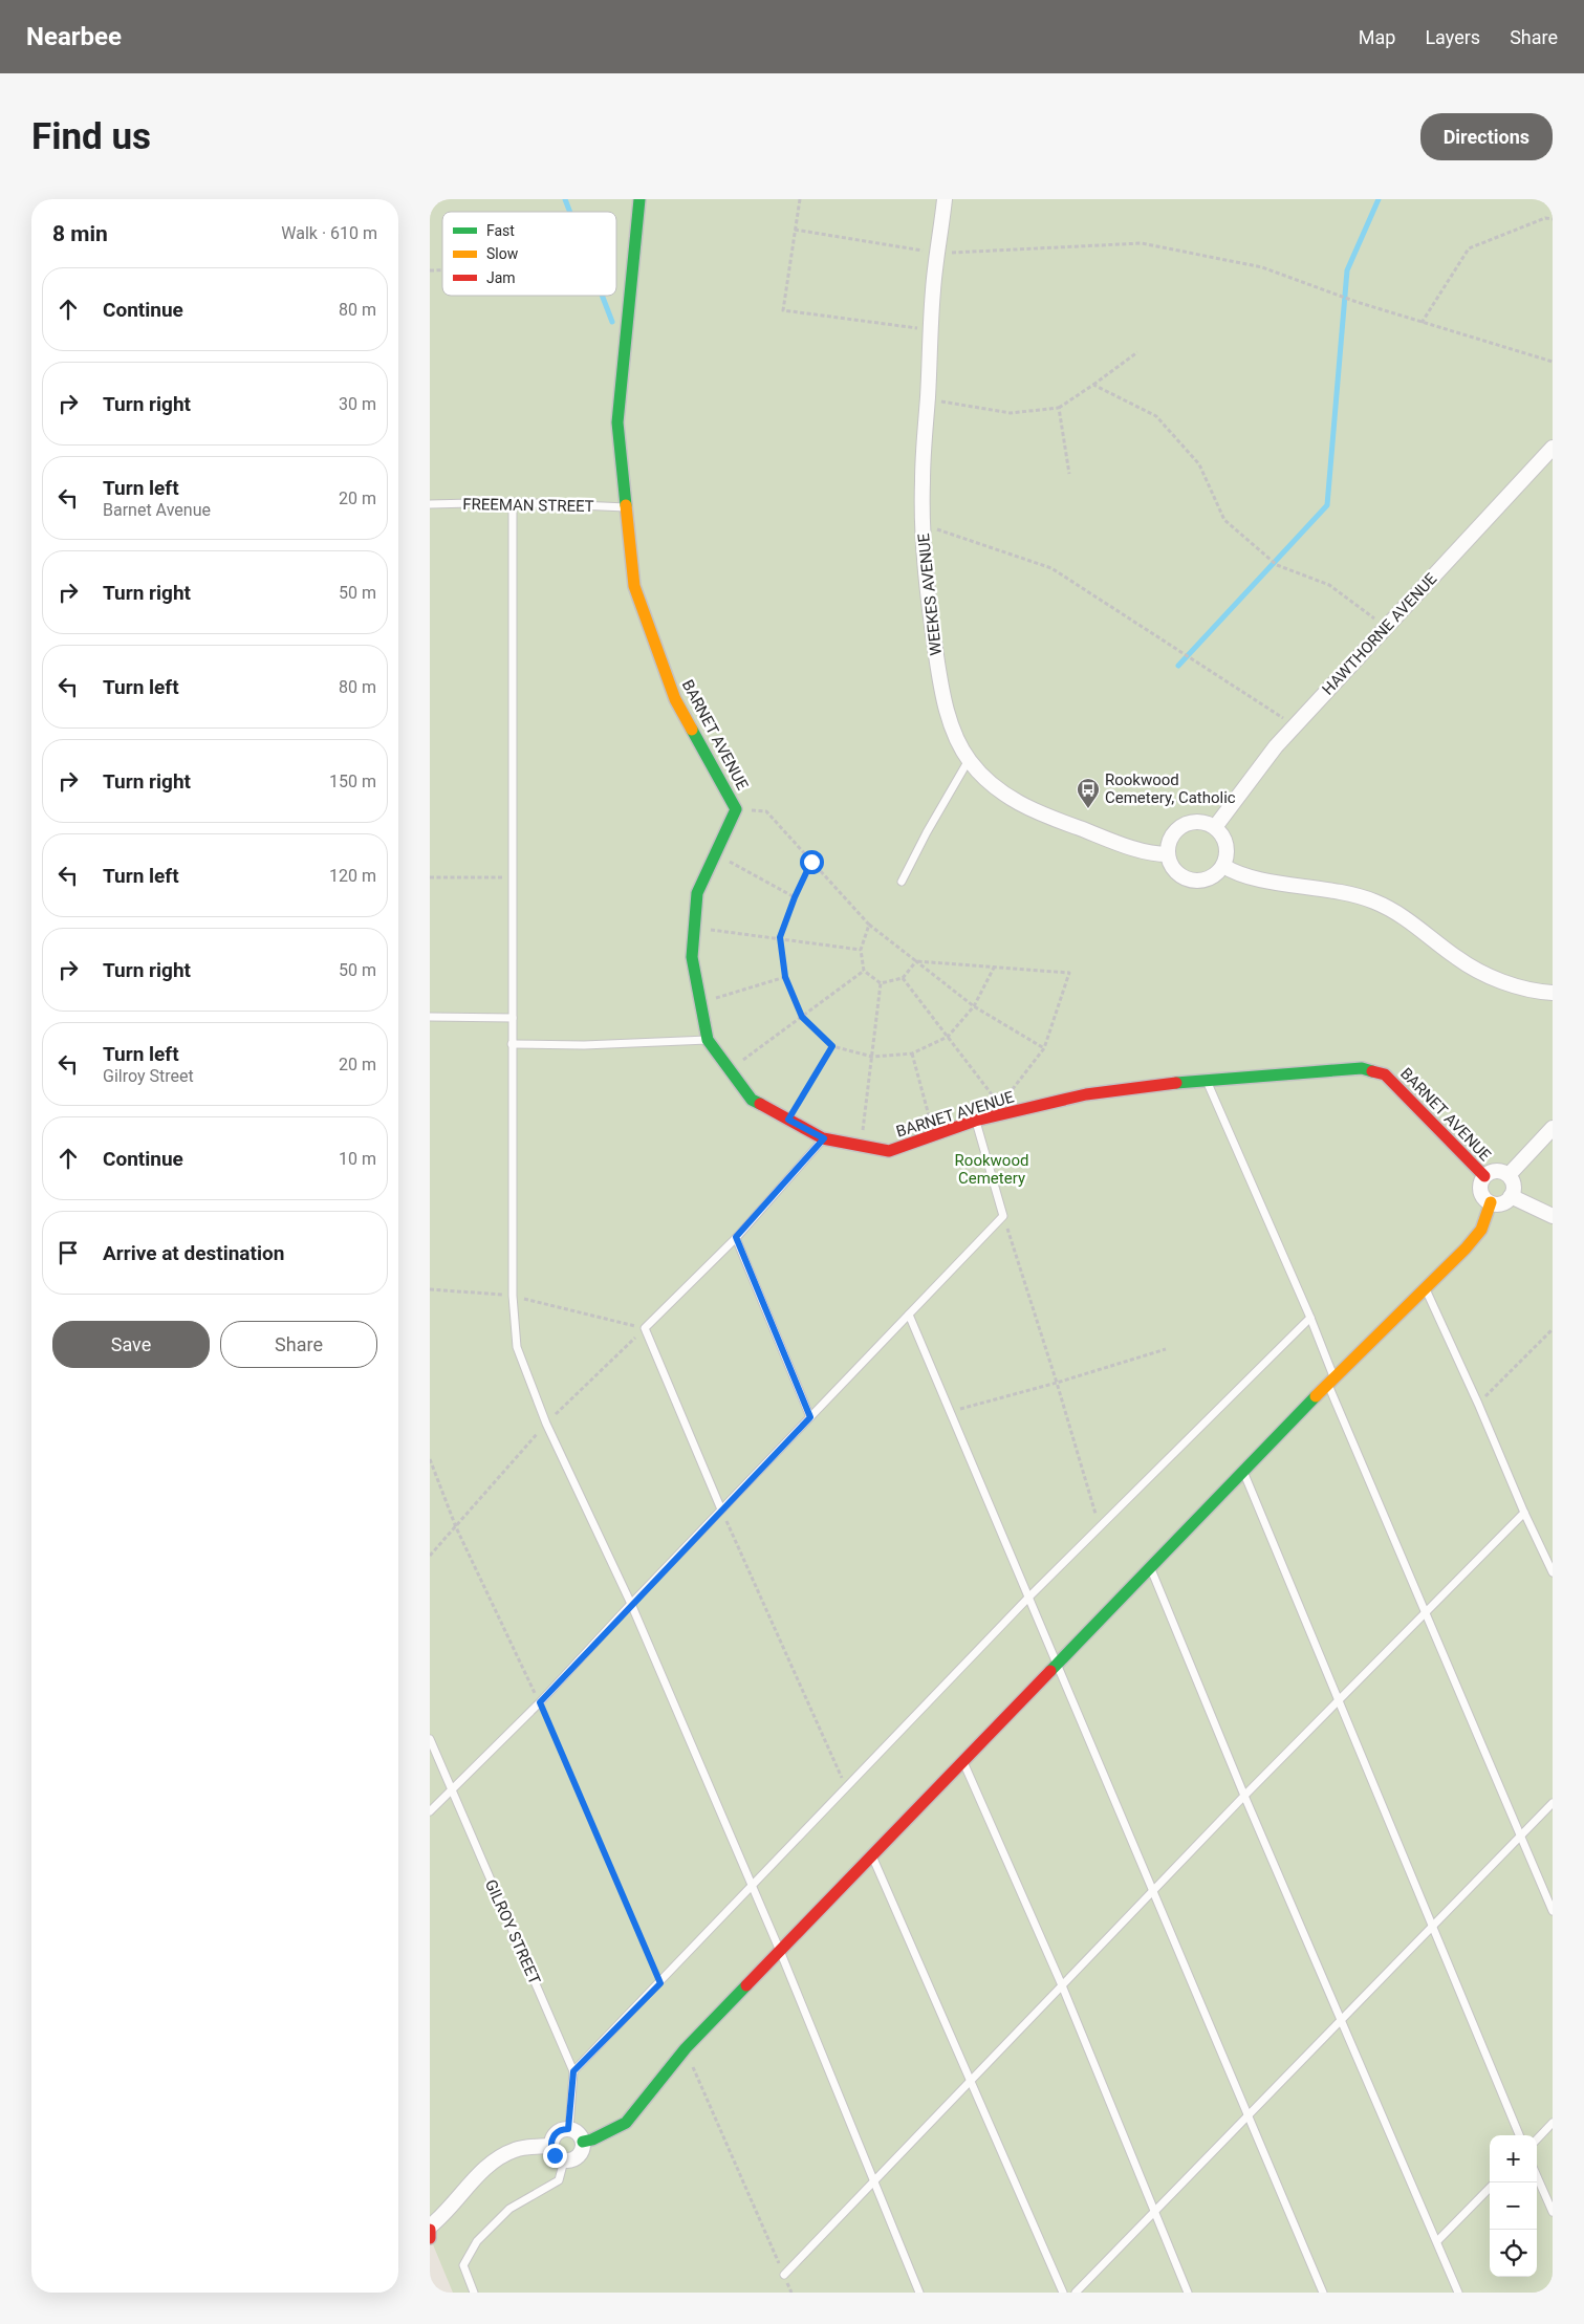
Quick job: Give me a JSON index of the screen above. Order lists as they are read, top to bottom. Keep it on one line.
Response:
{"streets":{"street":["WEEKES AVENUE","HAWTHORNE AVENUE","BARNET AVENUE"],"lane":["FREEMAN STREET","GILROY STREET"]},"crossings":[["FREEMAN STREET","BARNET AVENUE"],["WEEKES AVENUE","HAWTHORNE AVENUE"]],"parks":["Rookwood Cemetery"],"places":{"bus stop":["Rookwood Cemetery, Catholic"]},"legend":["Fast","Slow","Jam"],"page":{"header":"Nearbee","nav":["Map","Layers","Share"],"buttons":["Directions",["Save","Share"]],"title":"Find us","heading":["8 min","Walk · 610 m"],"list":[["Continue","80 m"],["Turn right","30 m"],["Turn left","Barnet Avenue","20 m"],["Turn right","50 m"],["Turn left","80 m"],["Turn right","150 m"],["Turn left","120 m"],["Turn right","50 m"],["Turn left","Gilroy Street","20 m"],["Continue","10 m"],"Arrive at destination"],"map_buttons":["+","−"]}}
